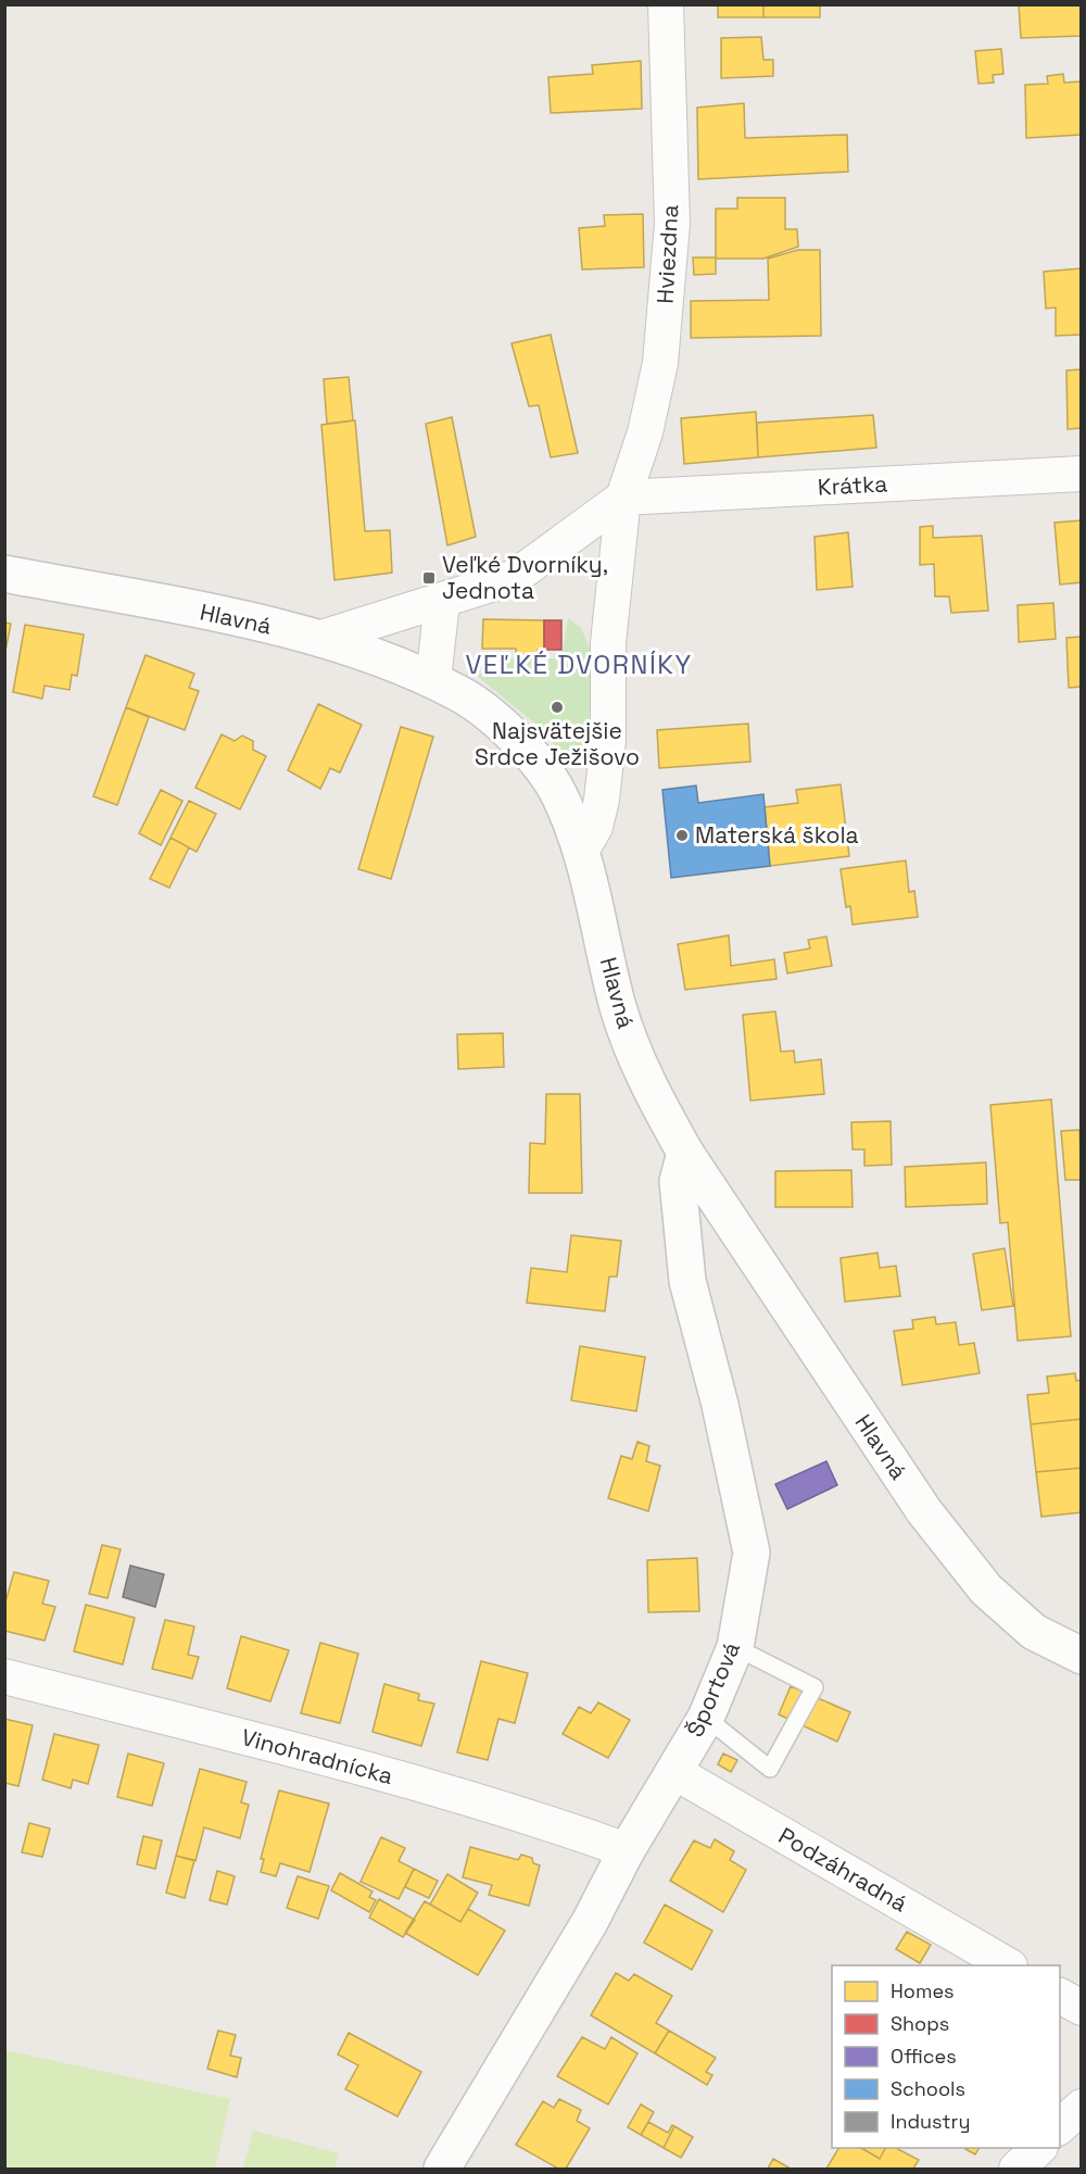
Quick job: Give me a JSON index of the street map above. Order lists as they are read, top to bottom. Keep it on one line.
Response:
{"streets":{"main road":["Hlavná","Športová"],"street":["Hviezdna","Krátka","Vinohradnícka","Podzáhradná"]},"crossings":[["Hviezdna","Krátka"],["Hviezdna","Hlavná"],["Hlavná","Športová"],["Športová","Vinohradnícka"],["Športová","Podzáhradná"]],"districts":["VEĽKÉ DVORNÍKY"],"places":{"transit":["Veľké Dvorníky, Jednota"],"other":["Najsvätejšie Srdce Ježišovo","Materská škola"]},"legend":["Homes","Shops","Offices","Schools","Industry"]}
